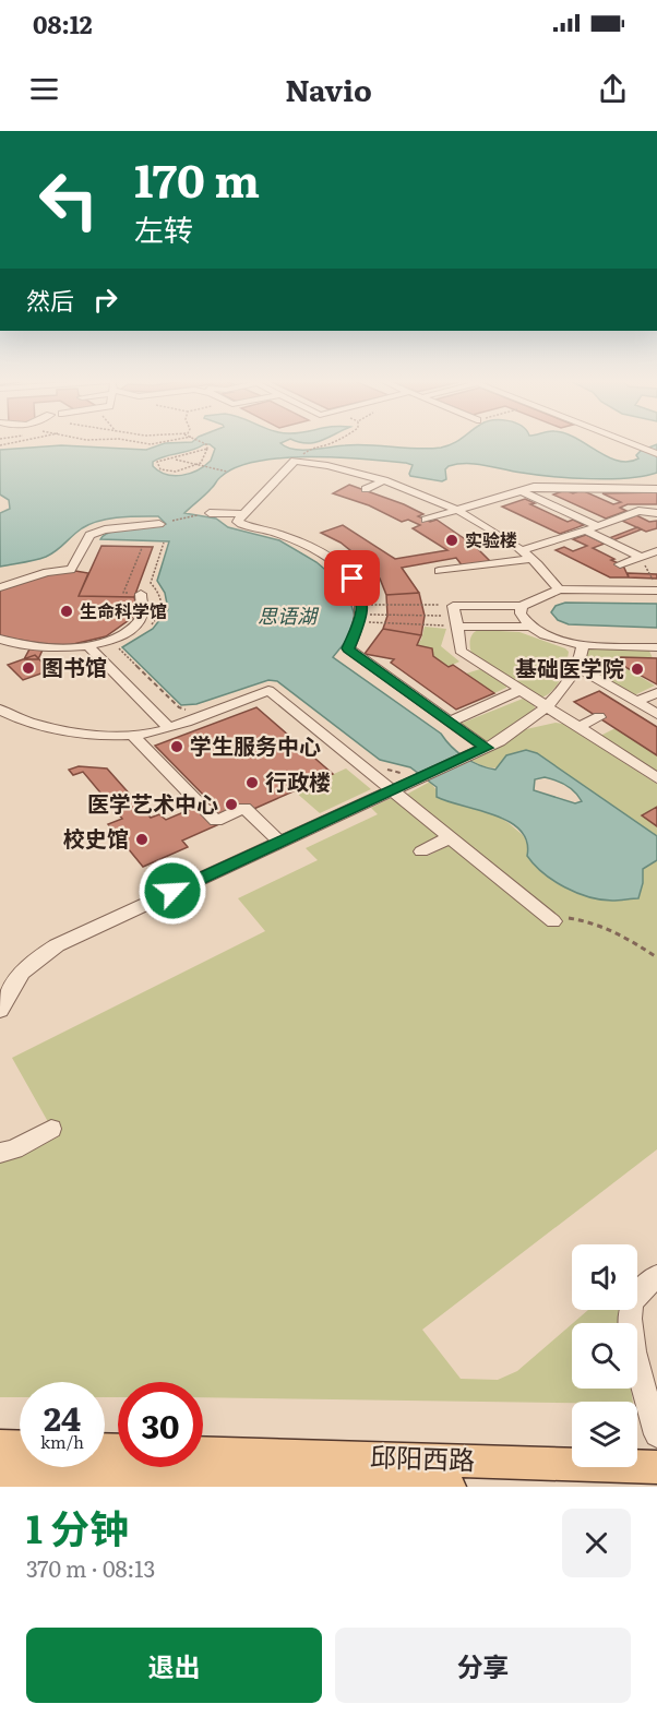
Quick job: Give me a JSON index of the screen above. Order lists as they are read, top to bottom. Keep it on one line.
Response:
{"streets":{"main road":["邱阳西路"]},"water":["思语湖"],"places":["实验楼","生命科学馆","图书馆","基础医学院","学生服务中心","行政楼","医学艺术中心","校史馆"],"page":{"status":"08:12","header":"Navio","turn":["170 m","左转"],"then":"然后","speed":"24 km/h","limit":"30","heading":["1 分钟","370 m · 08:13"],"buttons":["退出","分享"]}}
